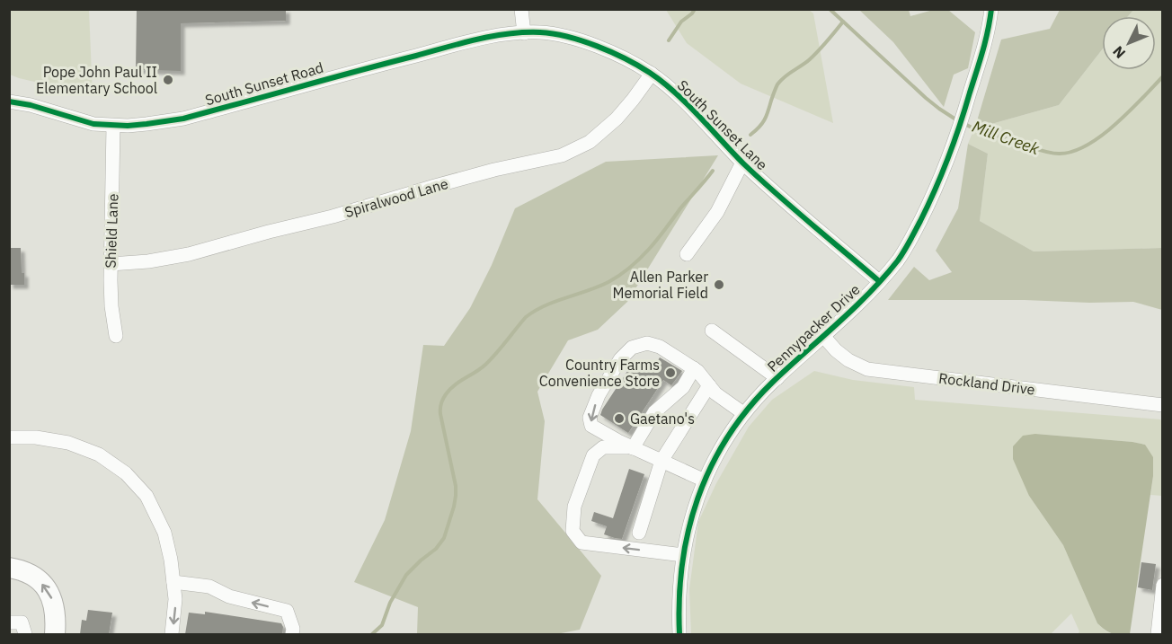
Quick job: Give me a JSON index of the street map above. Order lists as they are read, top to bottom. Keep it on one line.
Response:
{"streets":{"street":["South Sunset Road","South Sunset Lane","Spiralwood Lane","Shield Lane","Pennypacker Drive","Rockland Drive"]},"crossings":[["South Sunset Road","South Sunset Lane"],["South Sunset Road","Shield Lane"],["South Sunset Lane","Spiralwood Lane"],["South Sunset Lane","Pennypacker Drive"],["Spiralwood Lane","Shield Lane"],["Pennypacker Drive","Rockland Drive"]],"water":["Mill Creek"],"places":["Pope John Paul II Elementary School","Allen Parker Memorial Field","Country Farms Convenience Store","Gaetano's"],"north":"bottom left"}
